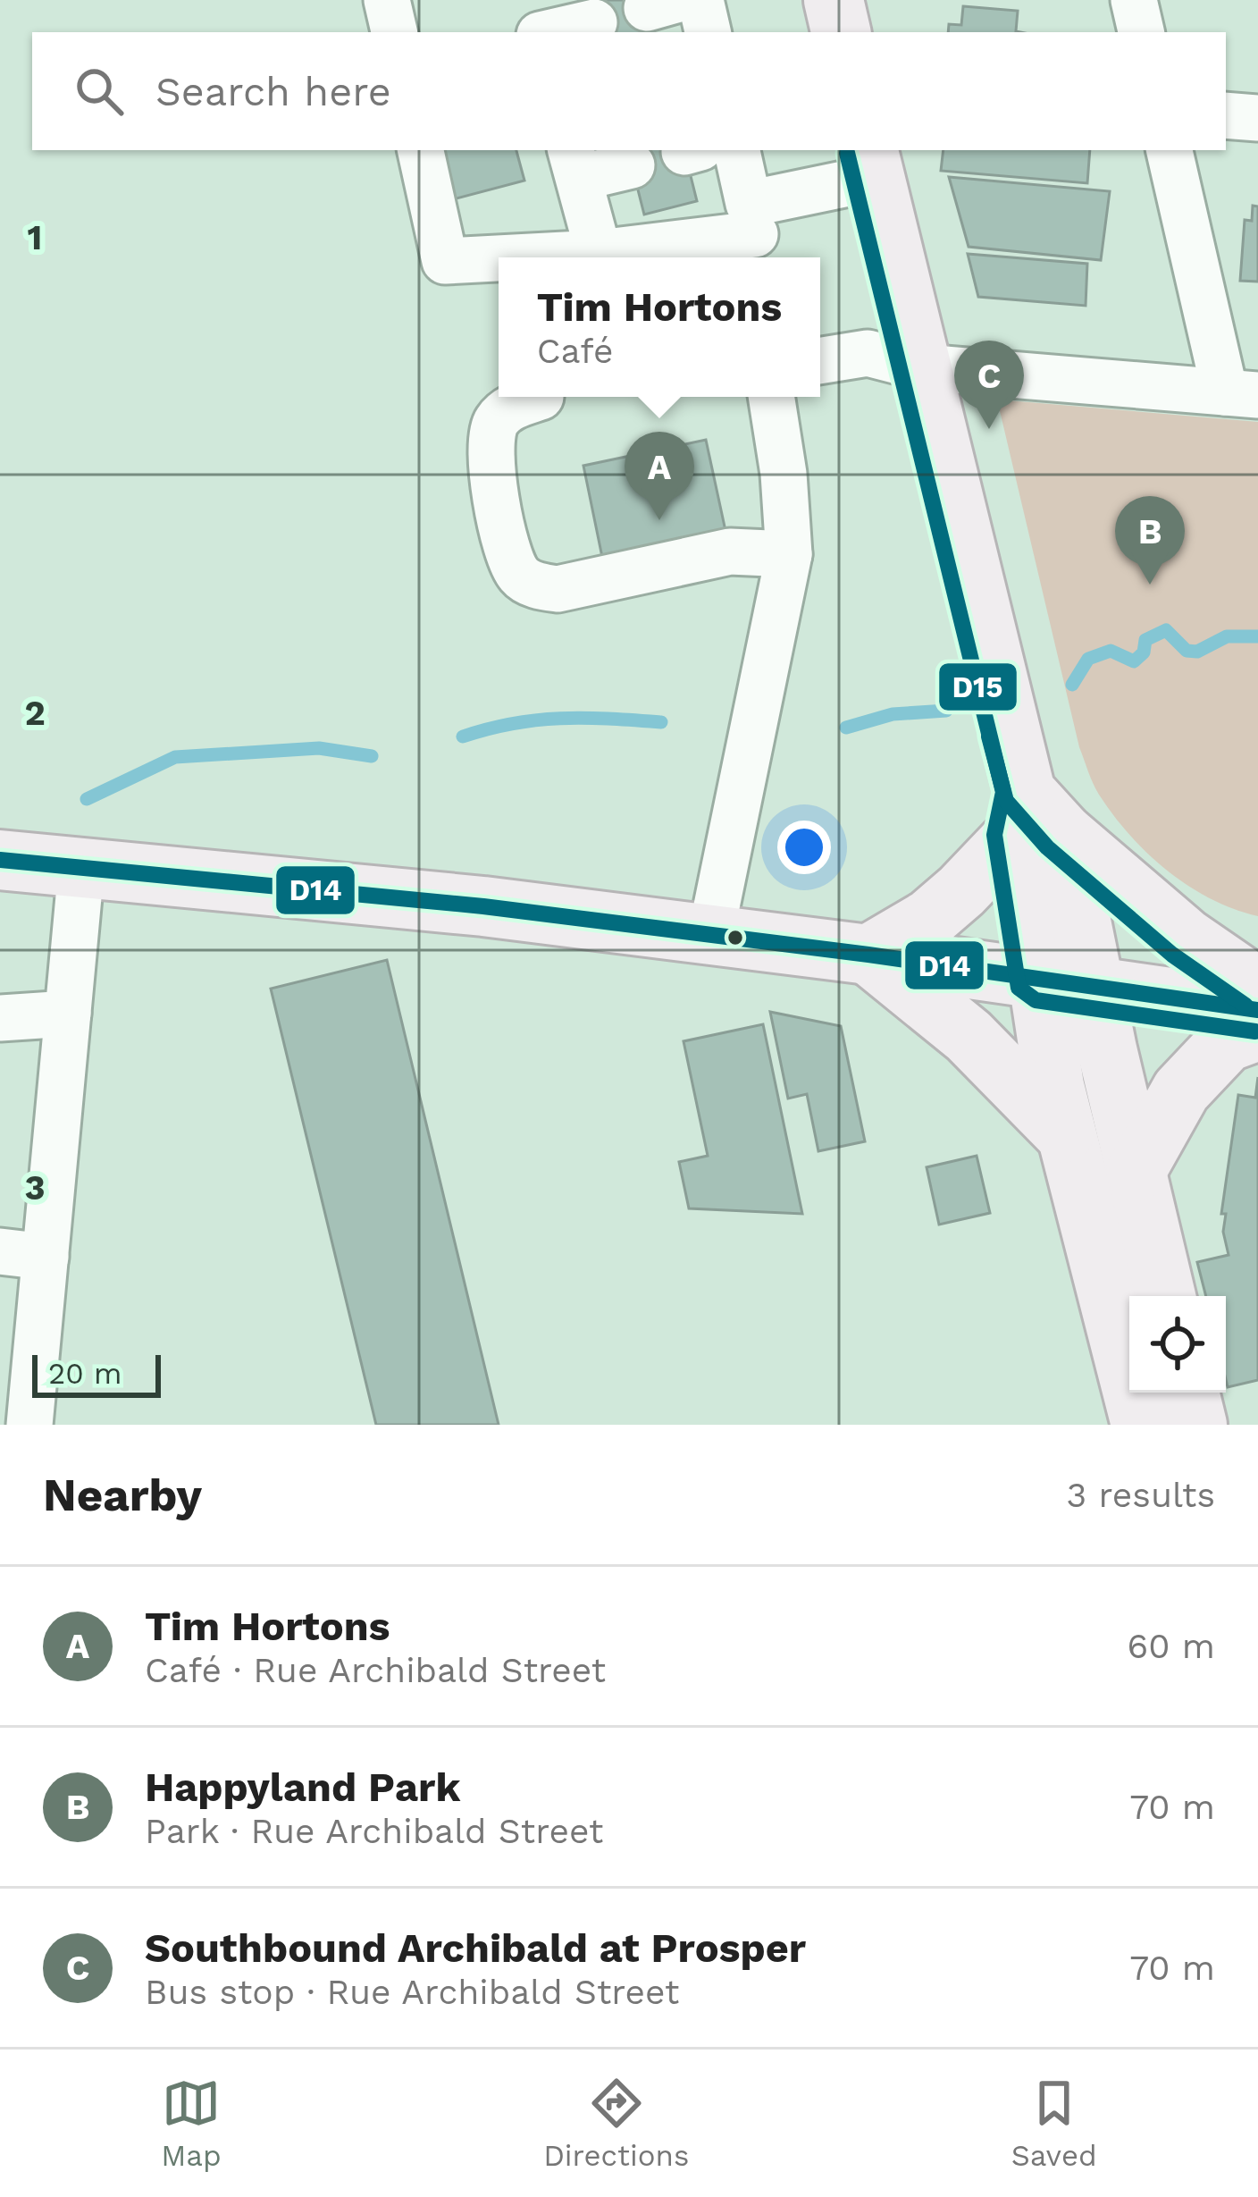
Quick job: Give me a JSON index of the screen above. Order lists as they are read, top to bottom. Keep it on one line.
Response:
{"lines":["transit line D15","transit line D14"],"scale_bar":"20 m","page":{"search":"Search here","popup":["Tim Hortons","Café"],"pins":["C","A","B"],"scale":"20 m","heading":["Nearby","3 results"],"list":[{"mark":"A","name":"Tim Hortons","note":"Café · Rue Archibald Street","value":"60 m"},{"mark":"B","name":"Happyland Park","note":"Park · Rue Archibald Street","value":"70 m"},{"mark":"C","name":"Southbound Archibald at Prosper","note":"Bus stop · Rue Archibald Street","value":"70 m"}],"nav":["Map","Directions","Saved"]},"grid":{"rows":["1","2","3"]}}
